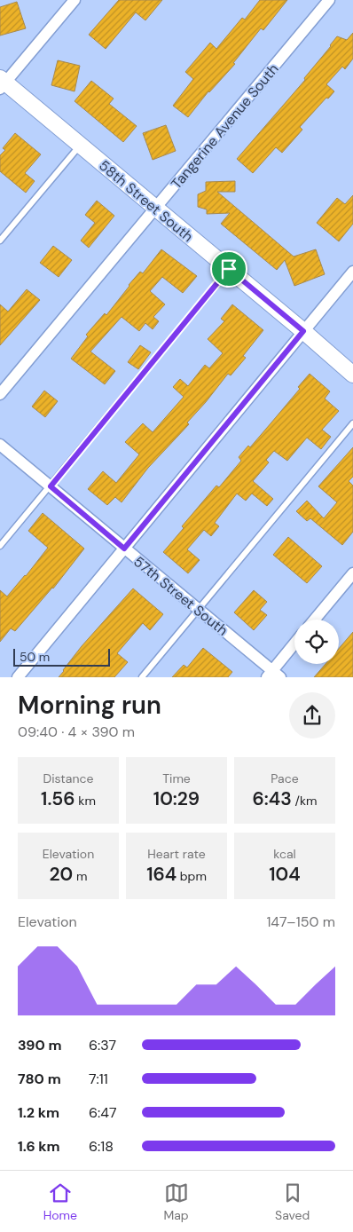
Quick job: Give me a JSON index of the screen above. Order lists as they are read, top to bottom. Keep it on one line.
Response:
{"streets":{"street":["Tangerine Avenue South","58th Street South","57th Street South"]},"crossings":[["Tangerine Avenue South","58th Street South"]],"scale_bar":"50 m","page":{"scale":"50 m","heading":["Morning run","09:40 · 4 × 390 m"],"stats":[["Distance","1.56 km"],["Time","10:29"],["Pace","6:43 /km"],["Elevation","20 m"],["Heart rate","164 bpm"],["kcal","104"]],"chart":["Elevation","147–150 m"],"list":[{"name":"390 m","note":"6:37"},{"name":"780 m","note":"7:11"},{"name":"1.2 km","note":"6:47"},{"name":"1.6 km","note":"6:18"}],"tabs":["Home","Map","Saved"]}}
